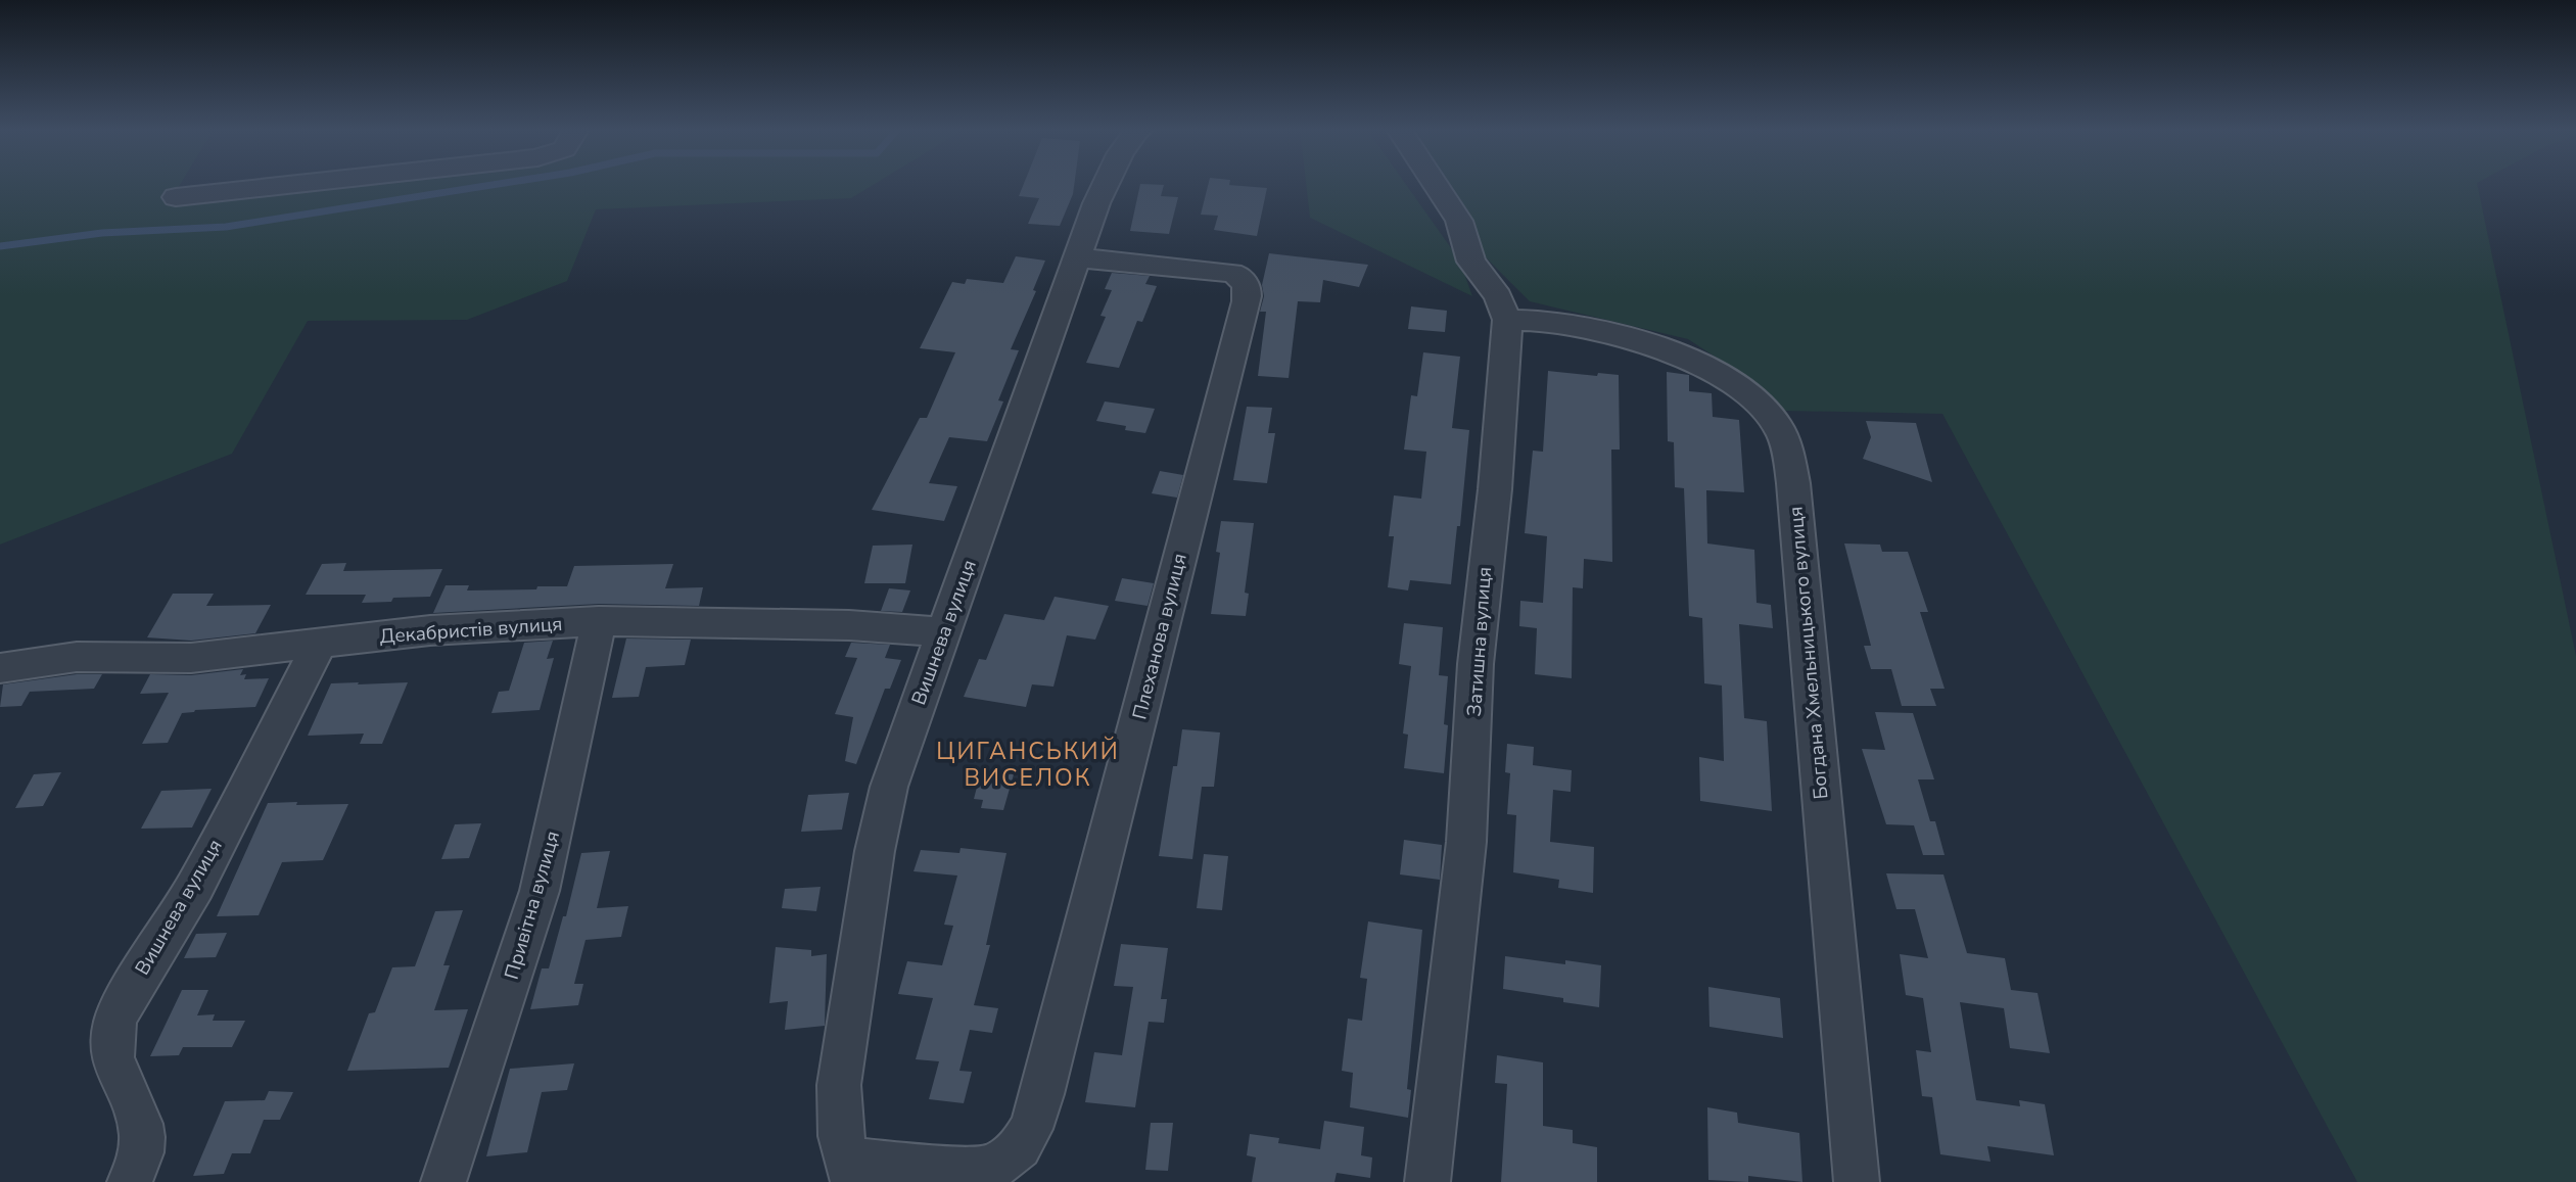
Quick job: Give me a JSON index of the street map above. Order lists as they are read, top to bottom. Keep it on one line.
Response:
{"streets":{"street":["Декабристів вулиця","Вишнева вулиця","Плеханова вулиця","Затишна вулиця","Богдана Хмельницького вулиця","Привітна вулиця"]},"crossings":[["Декабристів вулиця","Вишнева вулиця"],["Декабристів вулиця","Привітна вулиця"],["Вишнева вулиця","Плеханова вулиця"],["Затишна вулиця","Богдана Хмельницького вулиця"]],"districts":["ЦИГАНСЬКИЙ ВИСЕЛОК"]}
